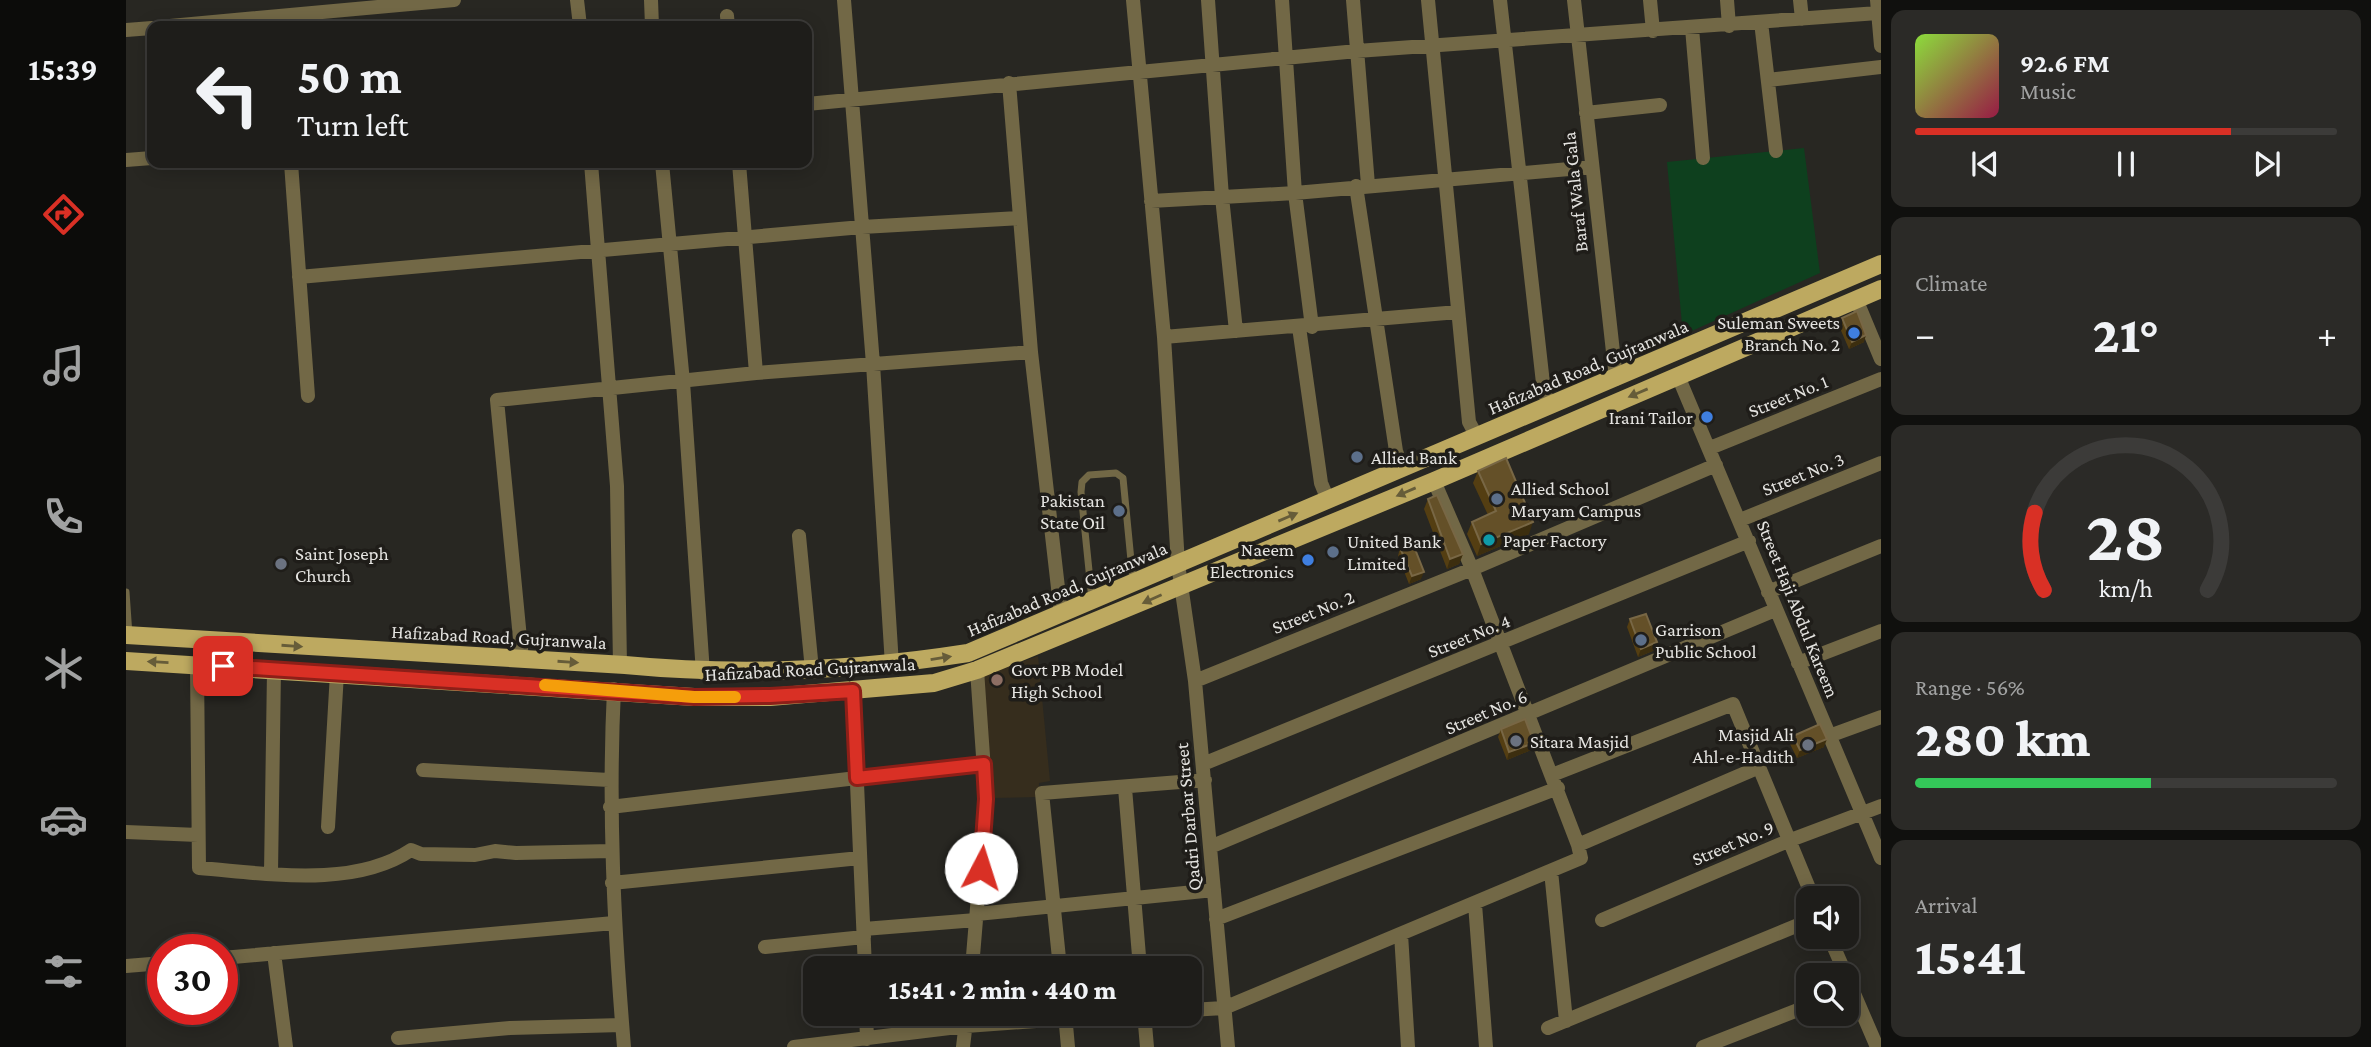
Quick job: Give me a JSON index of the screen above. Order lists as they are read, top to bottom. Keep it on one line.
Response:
{"streets":{"main road":["Hafizabad Road, Gujranwala","Hafizabad Road Gujranwala"],"street":["Baraf Wala Gala","Street No. 1","Street No. 3","Street Haji Abdul Kareem","Street No. 2","Street No. 4","Street No. 6","Qadri Darbar Street","Street No. 9"]},"crossings":[["Baraf Wala Gala","Hafizabad Road, Gujranwala"],["Hafizabad Road, Gujranwala","Qadri Darbar Street"],["Street No. 1","Street Haji Abdul Kareem"],["Street No. 3","Street Haji Abdul Kareem"],["Street Haji Abdul Kareem","Street No. 2"],["Street Haji Abdul Kareem","Street No. 4"],["Street Haji Abdul Kareem","Hafizabad Road Gujranwala"],["Street Haji Abdul Kareem","Street No. 6"],["Street Haji Abdul Kareem","Street No. 9"],["Street No. 2","Qadri Darbar Street"],["Street No. 4","Qadri Darbar Street"],["Hafizabad Road Gujranwala","Qadri Darbar Street"],["Street No. 6","Qadri Darbar Street"]],"one_way":["Hafizabad Road, Gujranwala","Hafizabad Road Gujranwala"],"places":["Suleman Sweets Branch No. 2","Irani Tailor","Allied Bank","Allied School Maryam Campus","Pakistan State Oil","Paper Factory","United Bank Limited","Naeem Electronics","Saint Joseph Church","Garrison Public School","Govt PB Model High School","Sitara Masjid","Masjid Ali Ahl-e-Hadith"],"page":{"tabs":"15:39","turn":["50 m","Turn left"],"song":["92.6 FM","Music"],"tile":["Climate",["Range · 56%","280 km"],["Arrival","15:41"]],"heat":["−","21°","+"],"limit":"30","trip":"15:41 · 2 min · 440 m","gauge":["28","km/h"]}}
